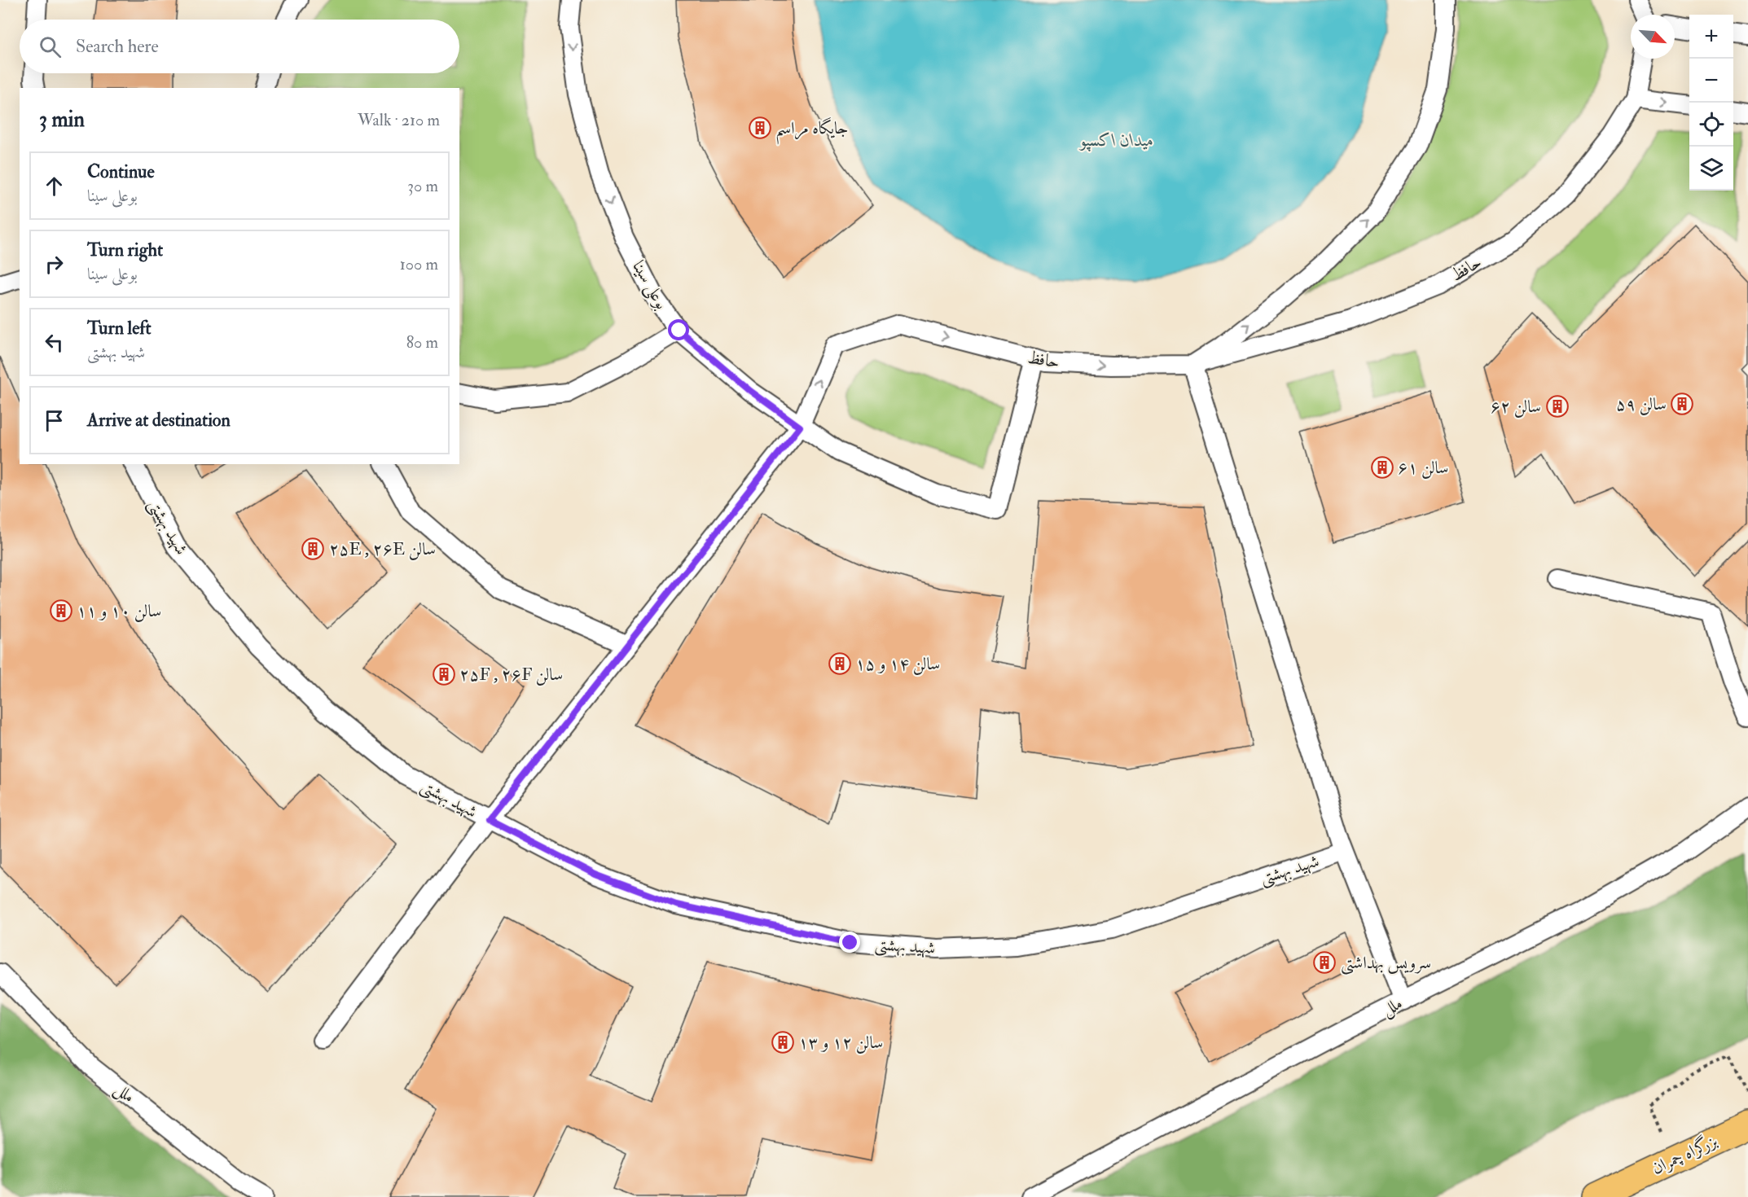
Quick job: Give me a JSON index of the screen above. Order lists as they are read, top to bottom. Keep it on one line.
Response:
{"streets":{"highway":["بزرگراه چمران"],"lane":["حافظ","بوعلی سینا","شهید بهشتی","ملل"]},"crossings":[["حافظ","بوعلی سینا"]],"one_way":["حافظ","بوعلی سینا"],"water":["میدان اکسپو"],"places":{"building":["جایگاه مراسم","سالن ۵۹","سالن ۶۲","سالن ۶۱","۲۵E , ۲۶E سالن","سالن ۱۰ و ۱۱","سالن ۱۴ و ۱۵","۲۵F , ۲۶F سالن","سرویس بهداشتی","سالن ۱۲ و ۱۳"]},"north":"bottom right","page":{"map_buttons":["+","−"],"search":"Search here","heading":["3 min","Walk · 210 m"],"list":[["Continue","بوعلی سینا","30 m"],["Turn right","بوعلی سینا","100 m"],["Turn left","شهید بهشتی","80 m"],"Arrive at destination"]}}
